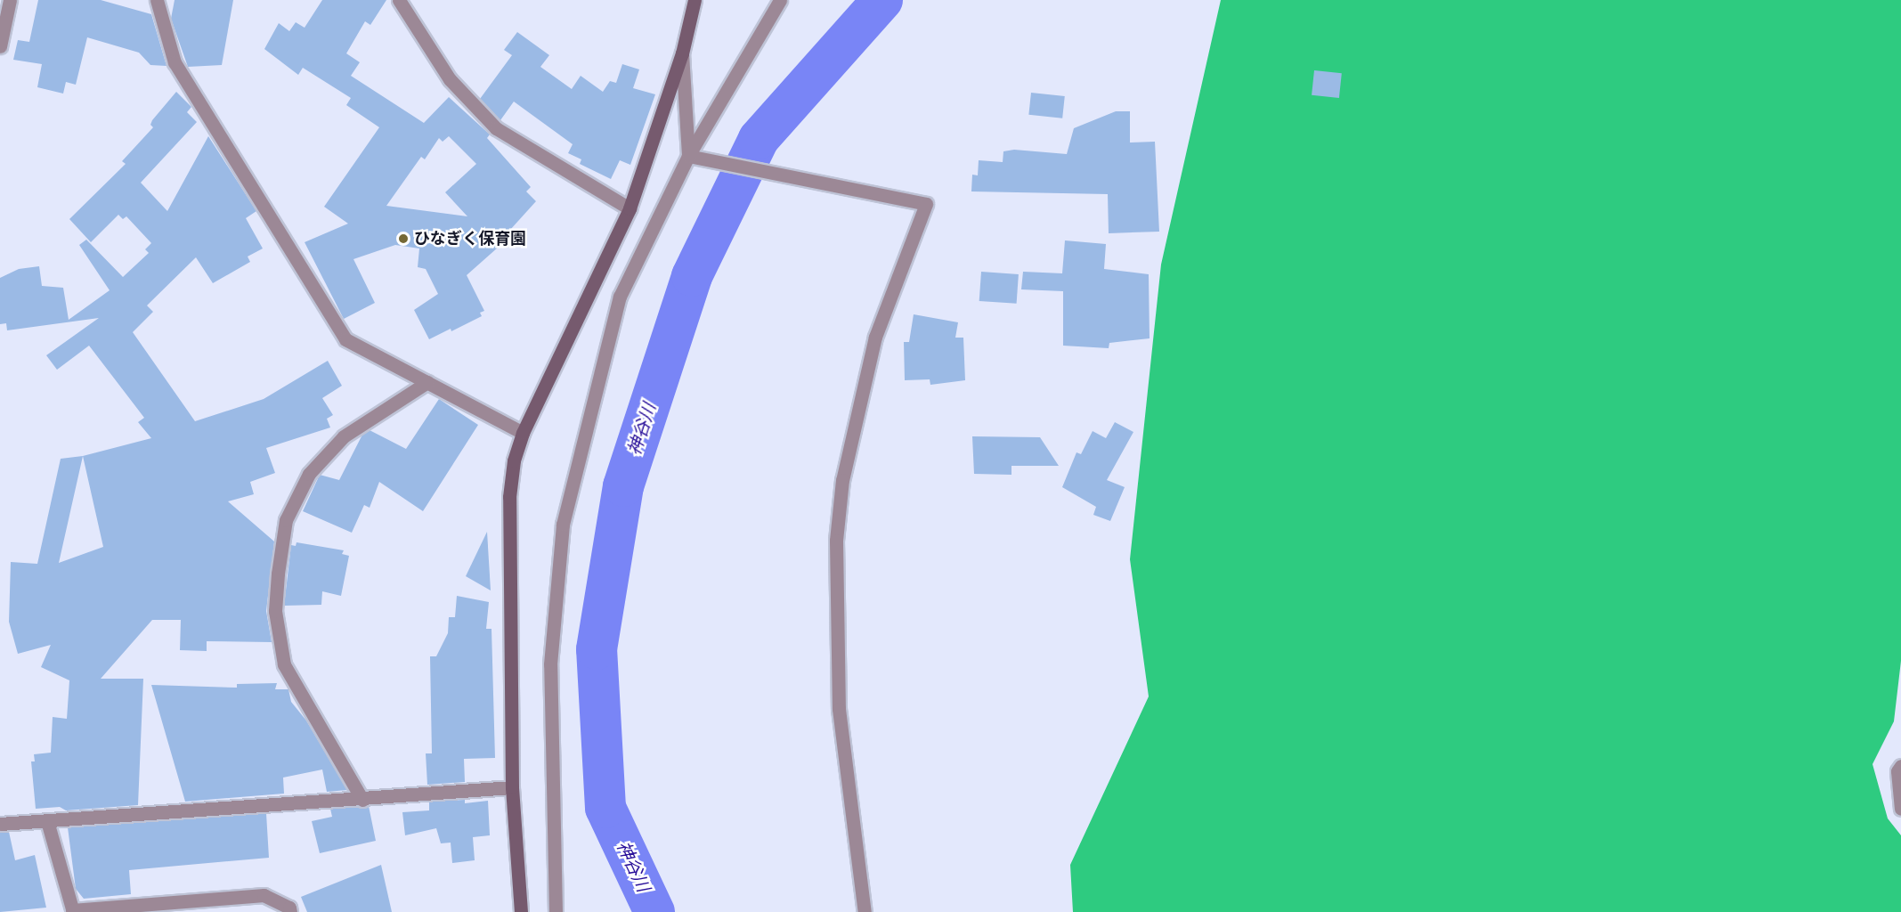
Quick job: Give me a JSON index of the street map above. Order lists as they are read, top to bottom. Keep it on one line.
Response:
{"water":["神谷川"],"places":["ひなぎく保育園"]}
